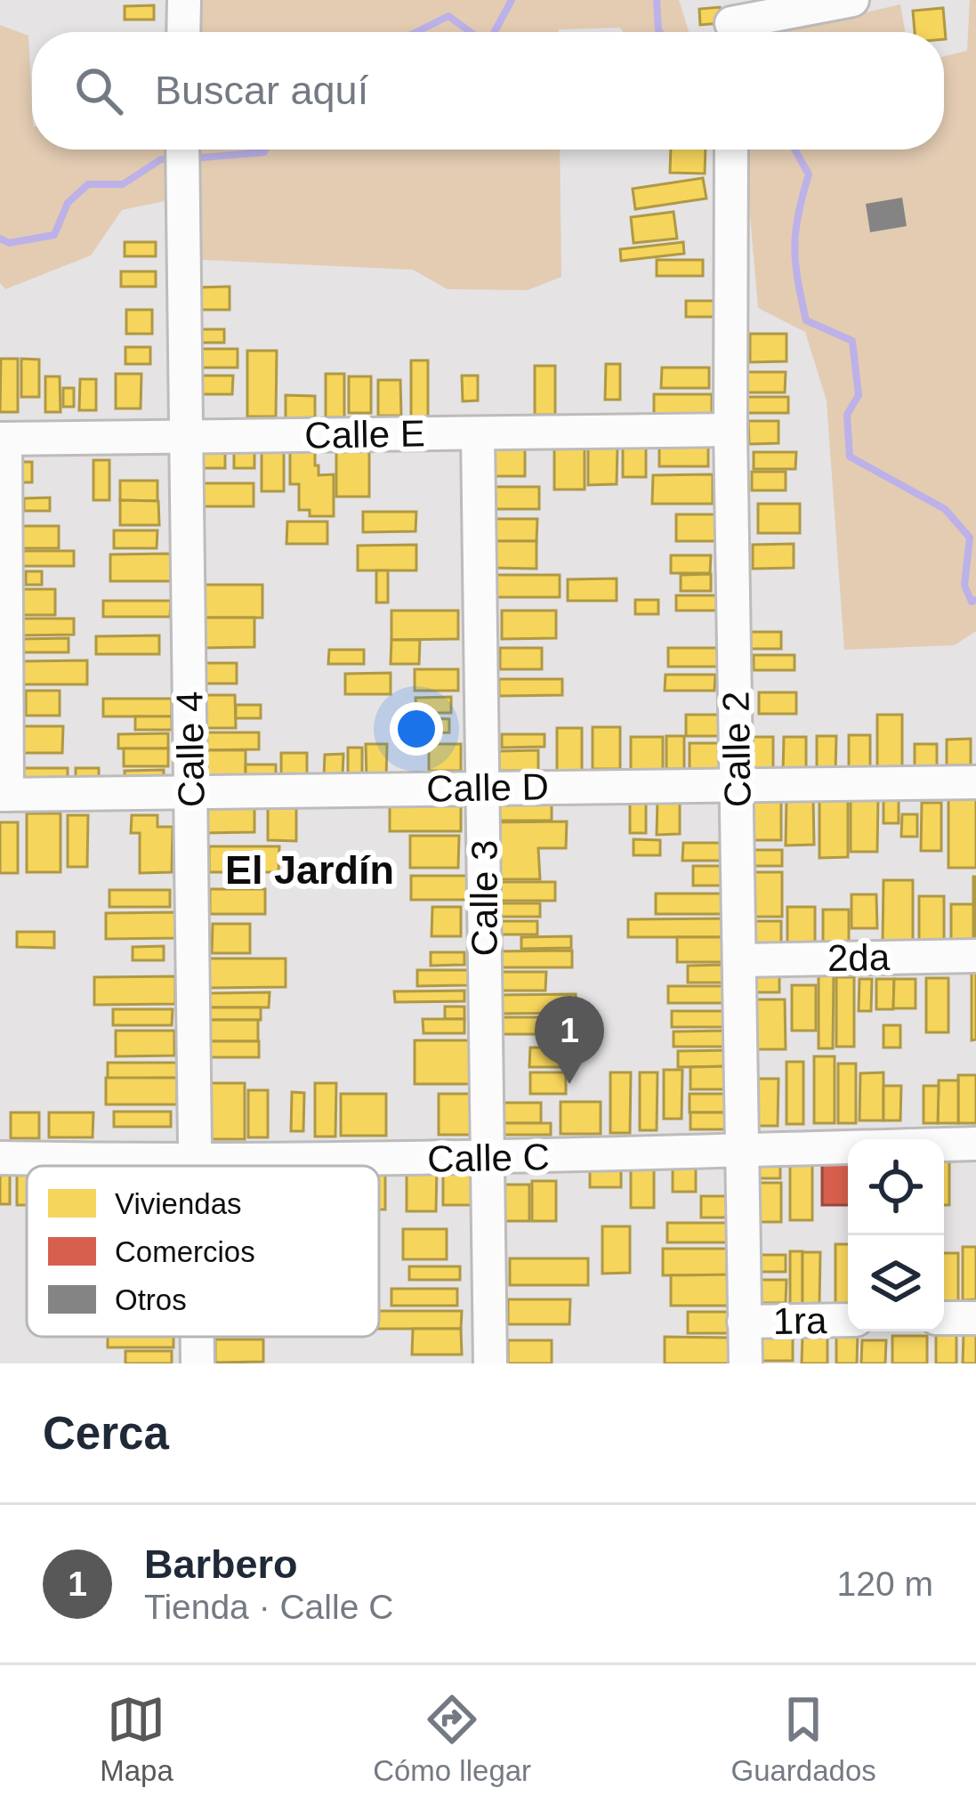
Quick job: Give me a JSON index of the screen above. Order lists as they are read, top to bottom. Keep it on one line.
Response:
{"streets":{"street":["Calle E","Calle 4","Calle 2","Calle D","Calle 3","2da","Calle C","1ra"]},"crossings":[["Calle E","Calle 4"],["Calle E","Calle 2"],["Calle E","Calle 3"],["Calle 4","Calle D"],["Calle 4","Calle C"],["Calle 2","Calle D"],["Calle 2","2da"],["Calle 2","Calle C"],["Calle 2","1ra"],["Calle D","Calle 3"],["Calle 3","Calle C"]],"districts":["El Jardín"],"legend":["Viviendas","Comercios","Otros"],"page":{"search":"Buscar aquí","pins":"1","heading":"Cerca","list":[{"mark":"1","name":"Barbero","note":"Tienda · Calle C","value":"120 m"}],"nav":["Mapa","Cómo llegar","Guardados"]}}
